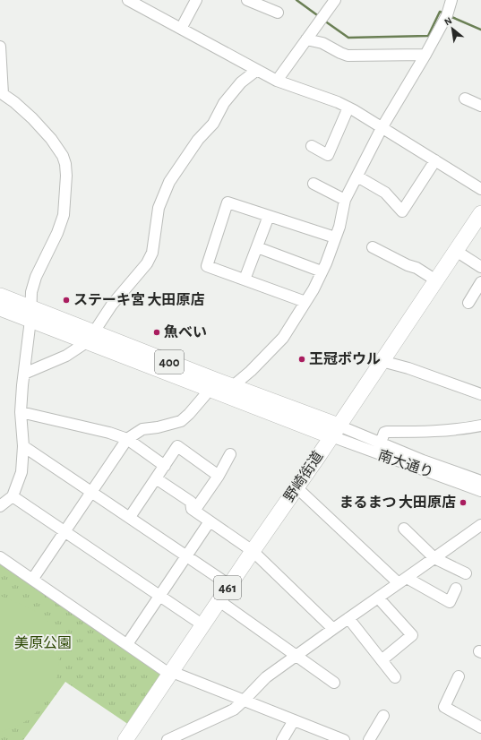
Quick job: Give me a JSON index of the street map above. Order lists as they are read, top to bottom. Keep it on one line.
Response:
{"streets":{"highway":["400","野崎街道","461"],"street":["南大通り"]},"crossings":[["400","南大通り"],["400","野崎街道"],["南大通り","野崎街道"]],"parks":["美原公園"],"places":["ステーキ宮 大田原店","魚べい","王冠ボウル","まるまつ 大田原店"],"north":"top left"}
